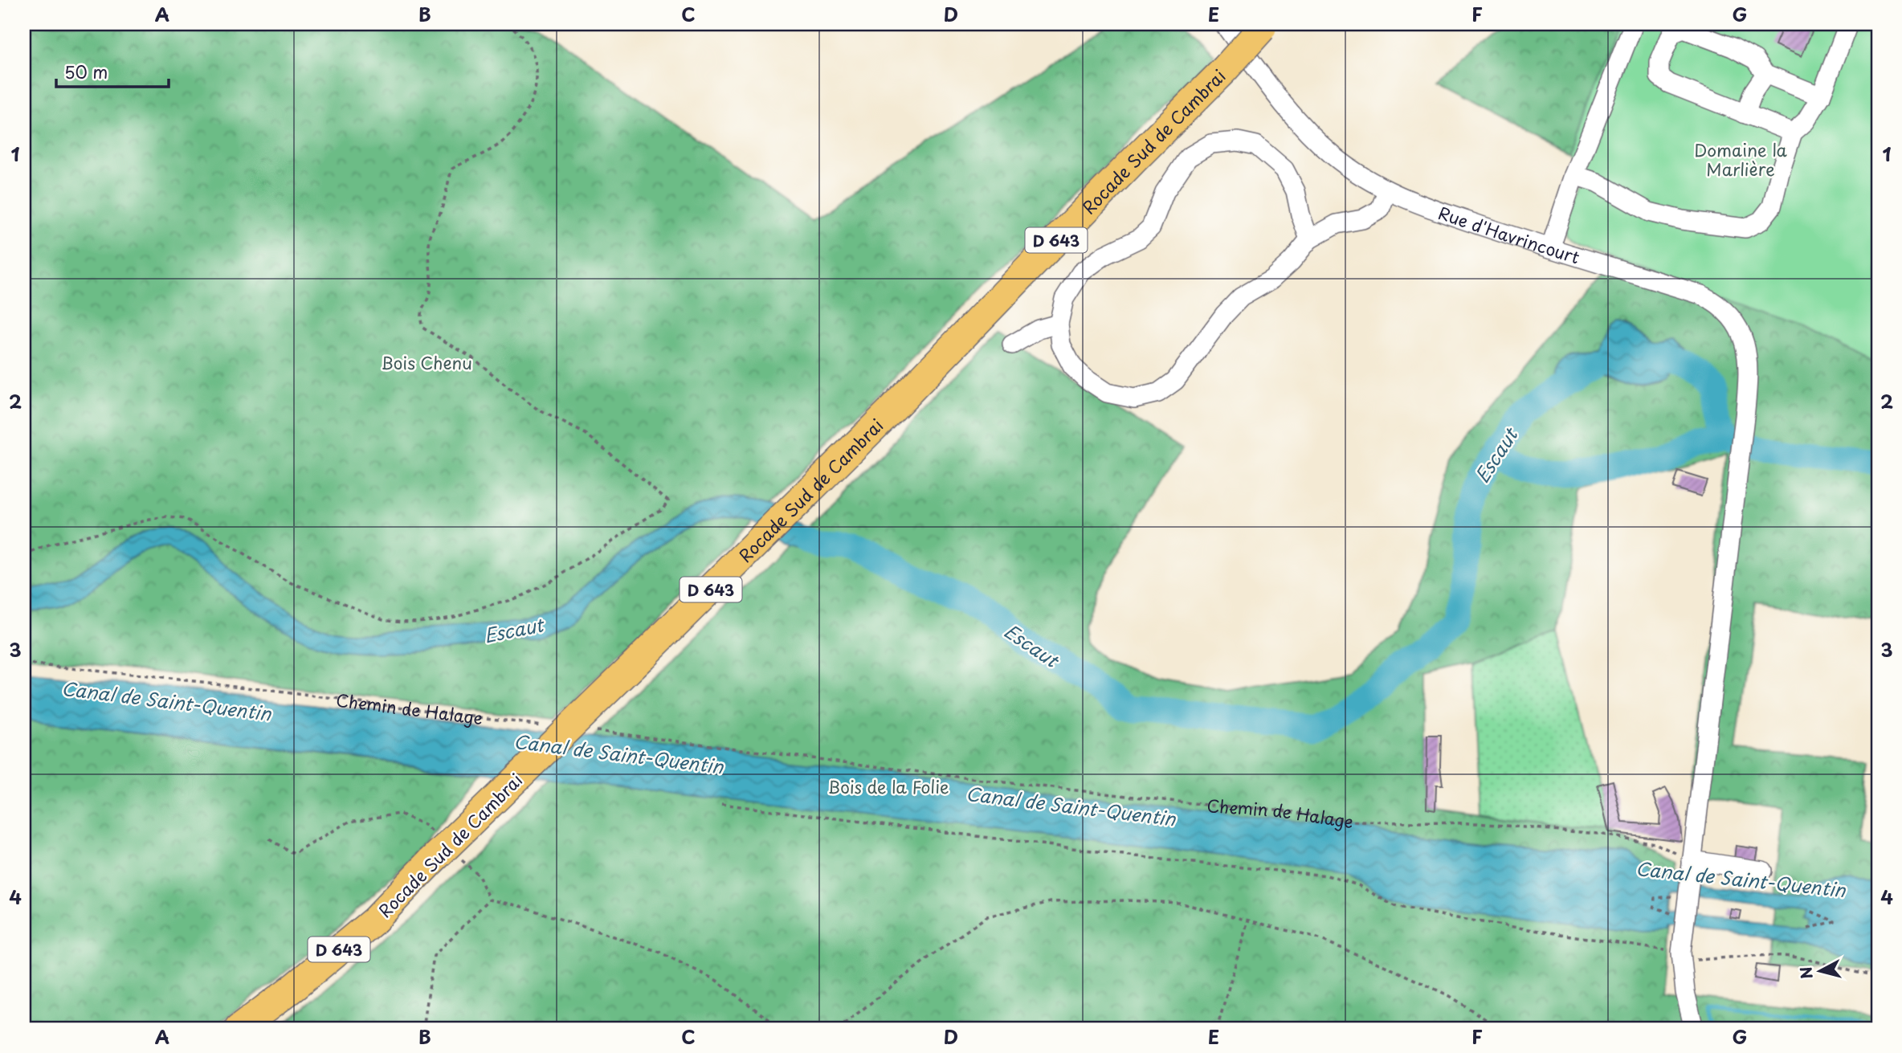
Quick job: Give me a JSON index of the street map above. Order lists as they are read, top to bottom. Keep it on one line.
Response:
{"streets":{"highway":["Rocade Sud de Cambrai","D 643"],"street":["Rue d'Havrincourt"],"path":["Chemin de Halage"]},"crossings":[["Rue d'Havrincourt","Chemin de Halage"]],"water":["Escaut","Canal de Saint-Quentin"],"parks":["Domaine la Marlière","Bois Chenu","Bois de la Folie"],"scale_bar":"50 m","north":"left","grid":{"columns":["A","B","C","D","E","F","G"],"rows":["1","2","3","4"]}}
